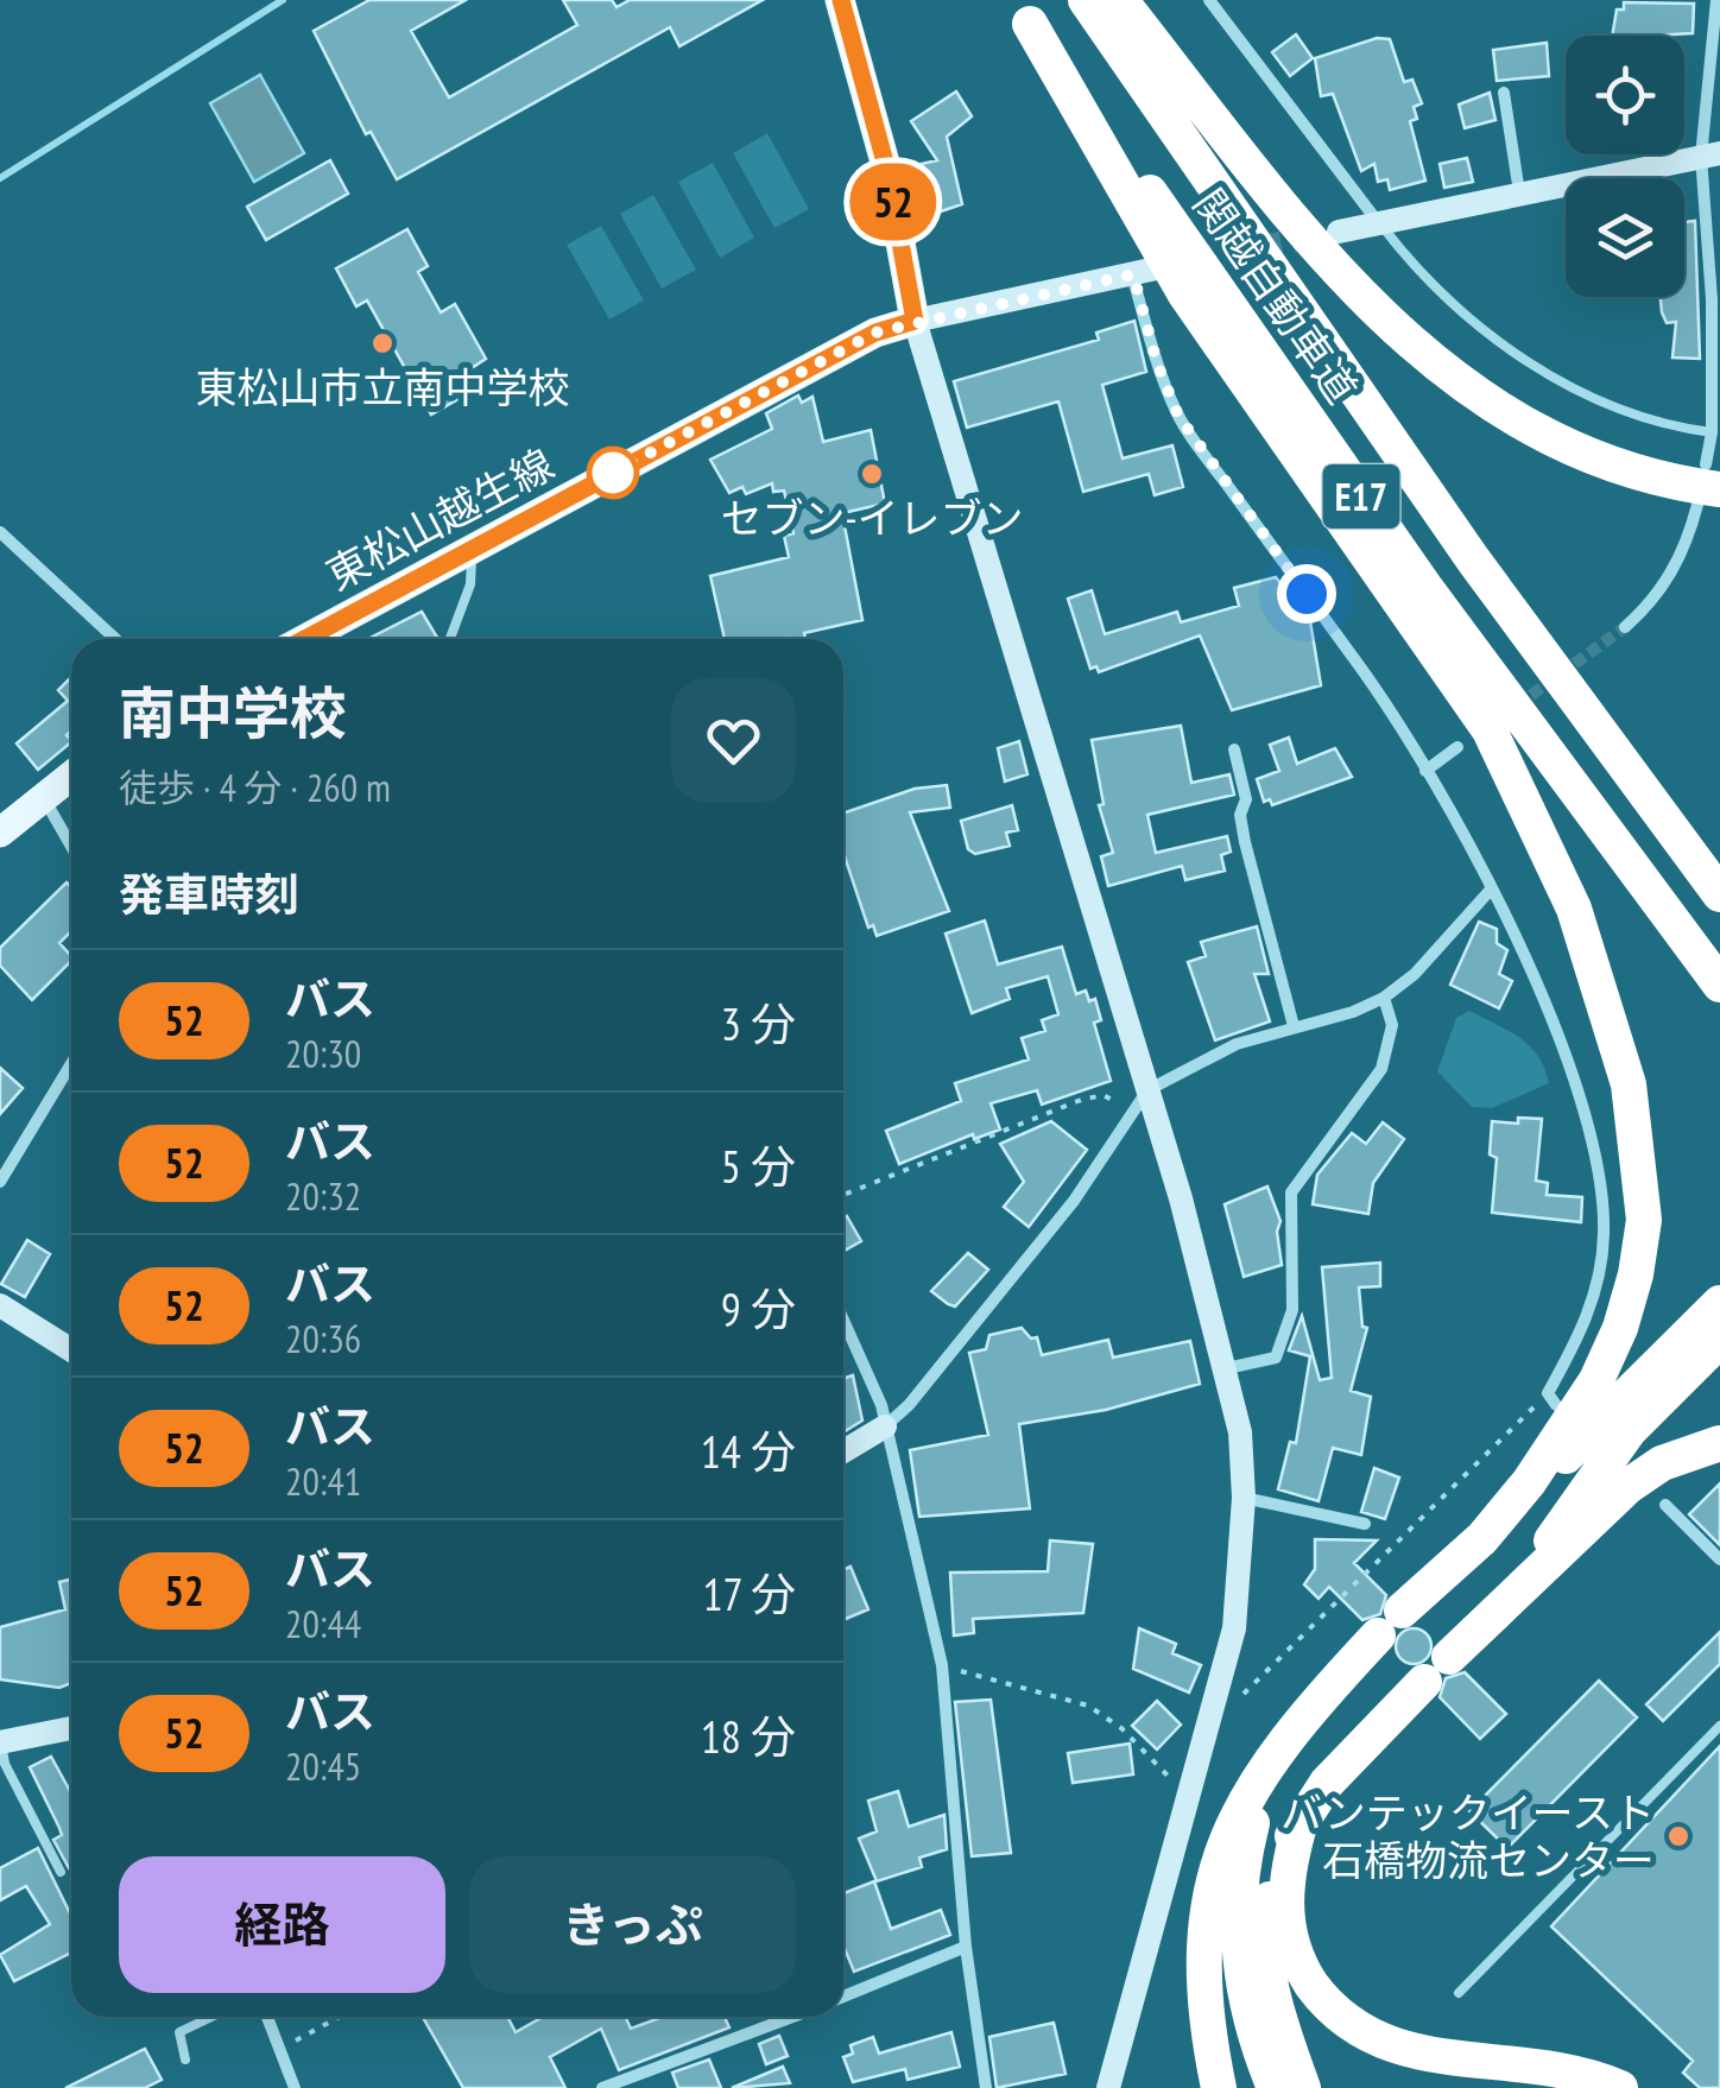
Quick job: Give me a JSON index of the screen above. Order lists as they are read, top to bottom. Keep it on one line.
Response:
{"streets":{"highway":["関越自動車道","E17"],"main road":["東松山越生線"]},"places":["東松山市立南中学校","セブン-イレブン","バンテックイースト 石橋物流センター"],"lines":["bus line 52"],"page":{"on_map":"52","heading":[["南中学校","徒歩 · 4 分 · 260 m"],"発車時刻"],"list":[{"mark":"52","name":"バス","note":"20:30","value":"3 分"},{"mark":"52","name":"バス","note":"20:32","value":"5 分"},{"mark":"52","name":"バス","note":"20:36","value":"9 分"},{"mark":"52","name":"バス","note":"20:41","value":"14 分"},{"mark":"52","name":"バス","note":"20:44","value":"17 分"},{"mark":"52","name":"バス","note":"20:45","value":"18 分"}],"buttons":["経路","きっぷ"]}}
